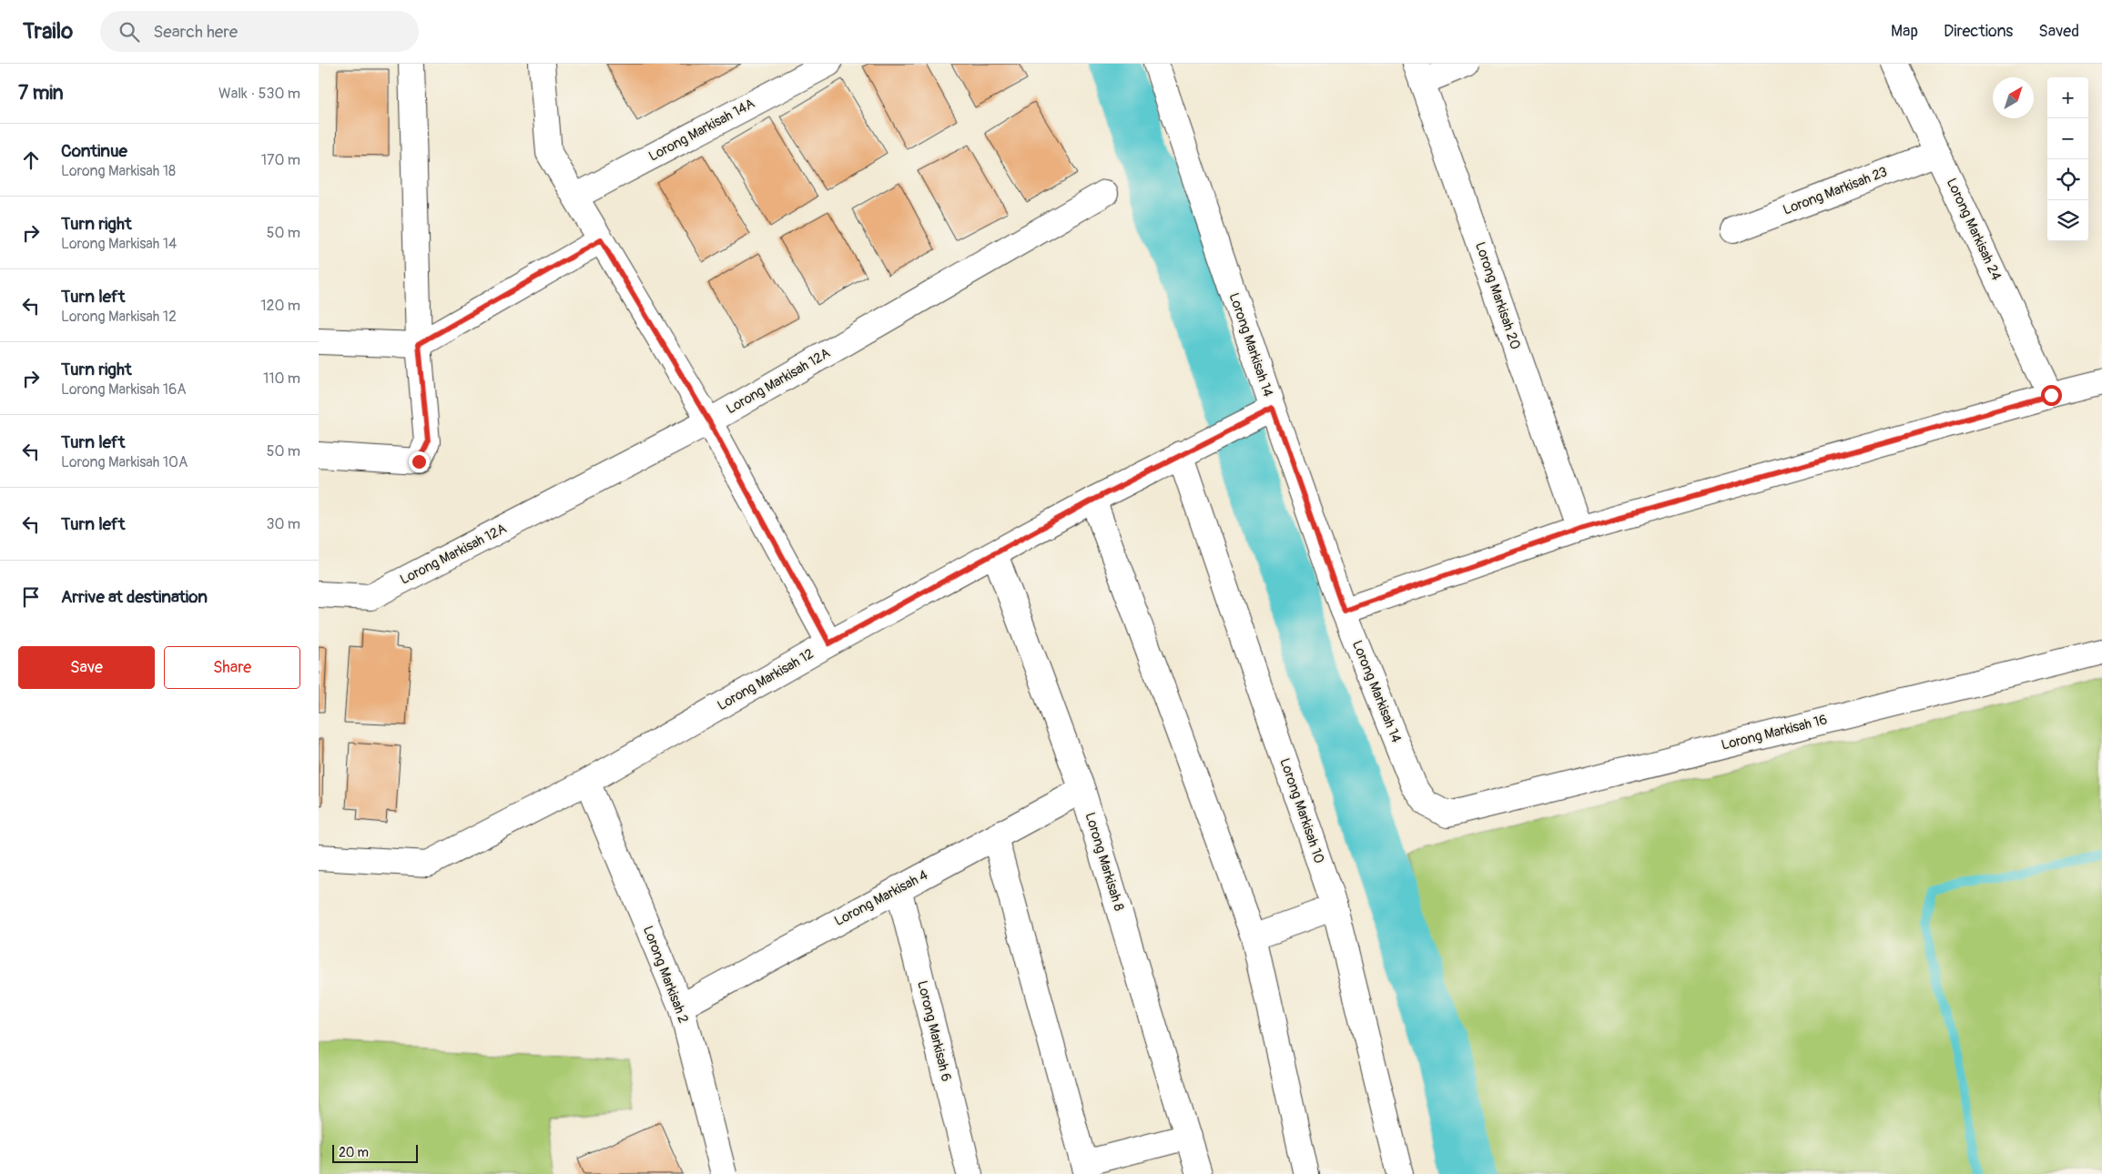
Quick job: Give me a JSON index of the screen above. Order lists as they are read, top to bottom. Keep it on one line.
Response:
{"streets":{"street":["Lorong Markisah 14A","Lorong Markisah 23","Lorong Markisah 24","Lorong Markisah 20","Lorong Markisah 14","Lorong Markisah 12A","Lorong Markisah 12","Lorong Markisah 16","Lorong Markisah 10","Lorong Markisah 8","Lorong Markisah 4","Lorong Markisah 2","Lorong Markisah 6"]},"crossings":[["Lorong Markisah 23","Lorong Markisah 24"],["Lorong Markisah 14","Lorong Markisah 12"],["Lorong Markisah 14","Lorong Markisah 16"],["Lorong Markisah 12","Lorong Markisah 10"],["Lorong Markisah 12","Lorong Markisah 8"],["Lorong Markisah 12","Lorong Markisah 2"],["Lorong Markisah 8","Lorong Markisah 4"],["Lorong Markisah 4","Lorong Markisah 2"],["Lorong Markisah 4","Lorong Markisah 6"]],"scale_bar":"20 m","north":"top right","page":{"header":"Trailo","search":"Search here","nav":["Map","Directions","Saved"],"heading":["7 min","Walk · 530 m"],"map_buttons":["+","−"],"list":[["Continue","Lorong Markisah 18","170 m"],["Turn right","Lorong Markisah 14","50 m"],["Turn left","Lorong Markisah 12","120 m"],["Turn right","Lorong Markisah 16A","110 m"],["Turn left","Lorong Markisah 10A","50 m"],["Turn left","30 m"],"Arrive at destination"],"buttons":["Save","Share"],"scale":"20 m"}}
